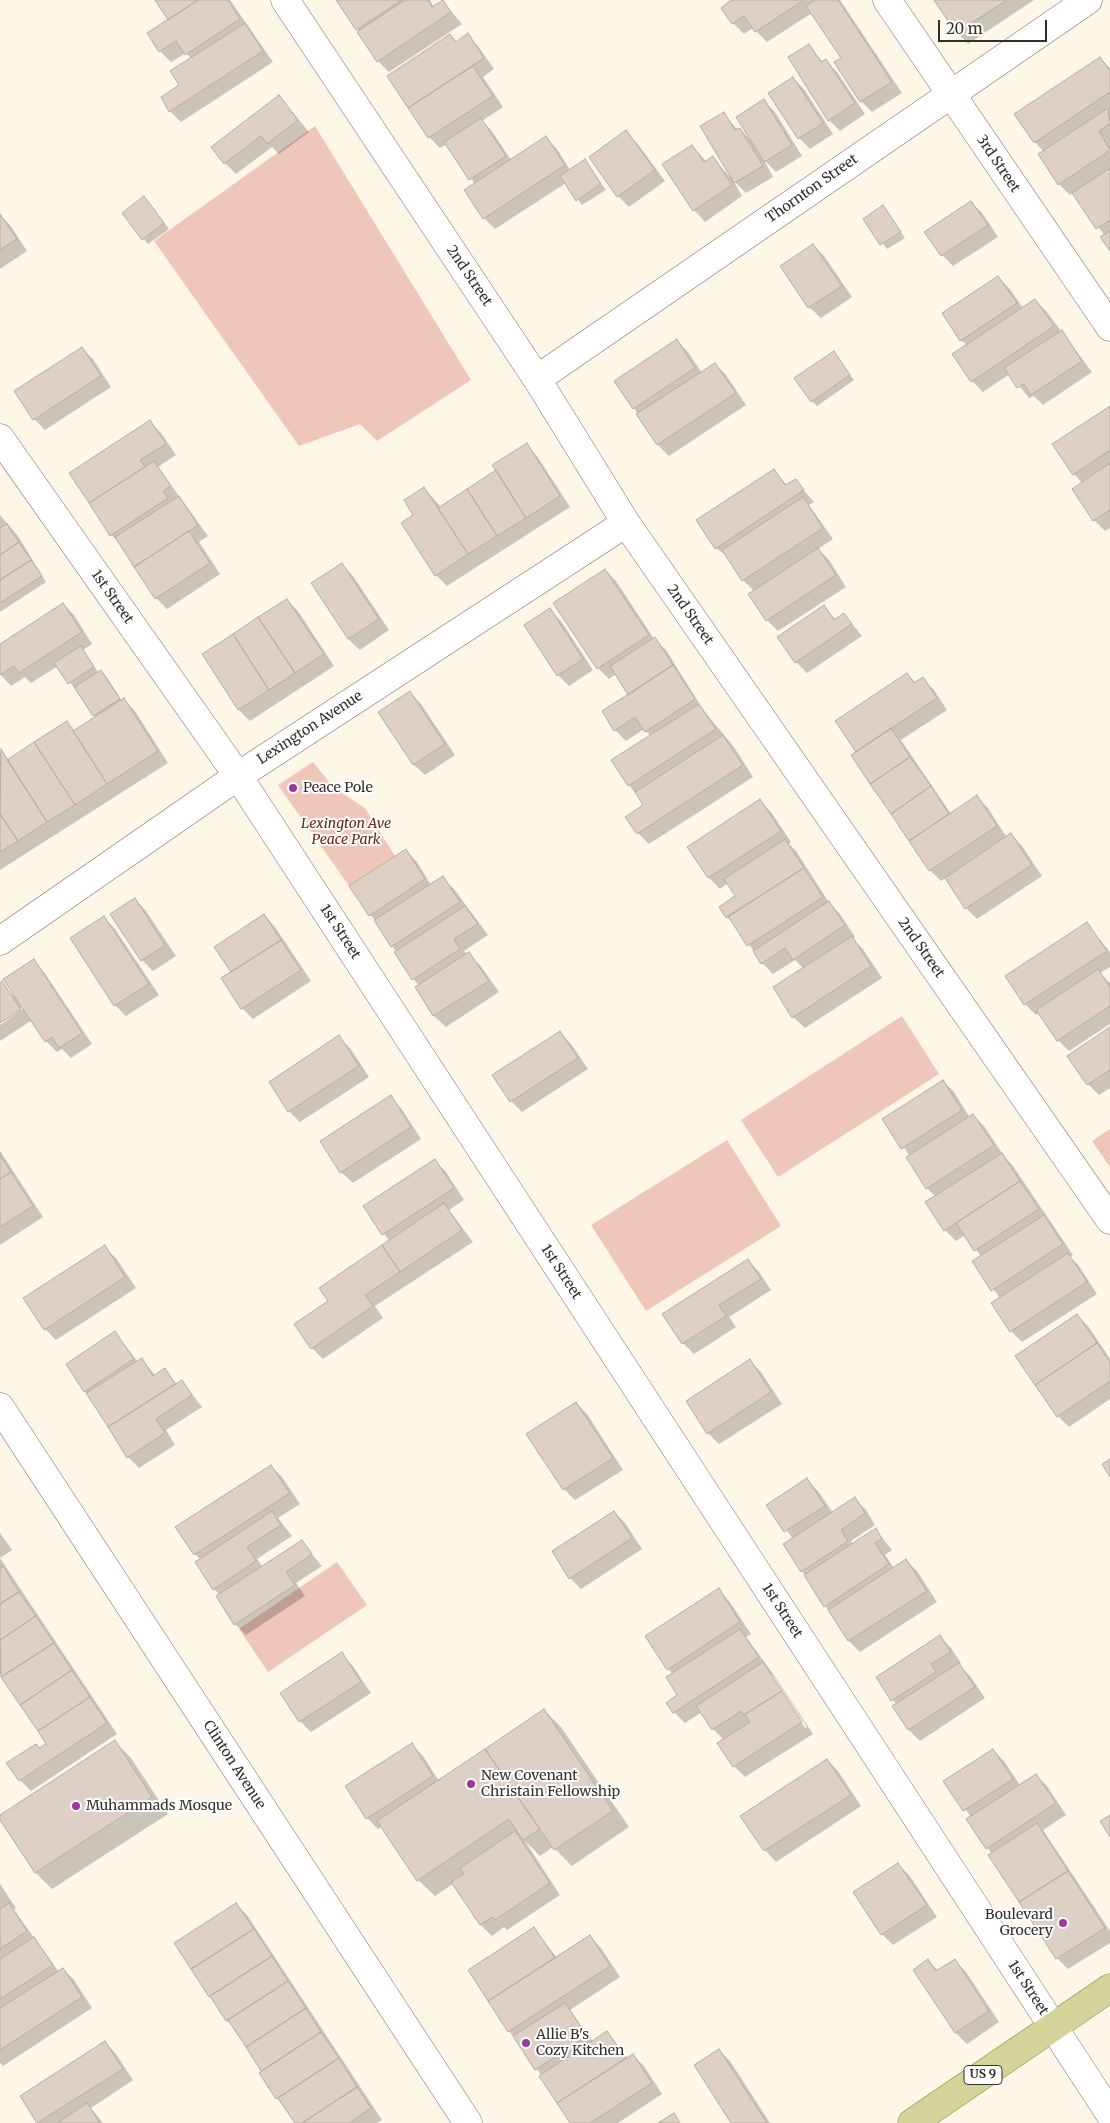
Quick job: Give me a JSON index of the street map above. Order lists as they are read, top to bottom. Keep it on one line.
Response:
{"streets":{"main road":["US 9"],"street":["3rd Street","Thornton Street","2nd Street","1st Street","Lexington Avenue","Clinton Avenue"]},"crossings":[["3rd Street","Thornton Street"],["Thornton Street","2nd Street"],["2nd Street","Lexington Avenue"],["1st Street","Lexington Avenue"],["1st Street","US 9"]],"parks":["Lexington Ave Peace Park"],"places":["Peace Pole","New Covenant Christain Fellowship","Muhammads Mosque","Boulevard Grocery","Allie B's Cozy Kitchen"],"scale_bar":"20 m"}
